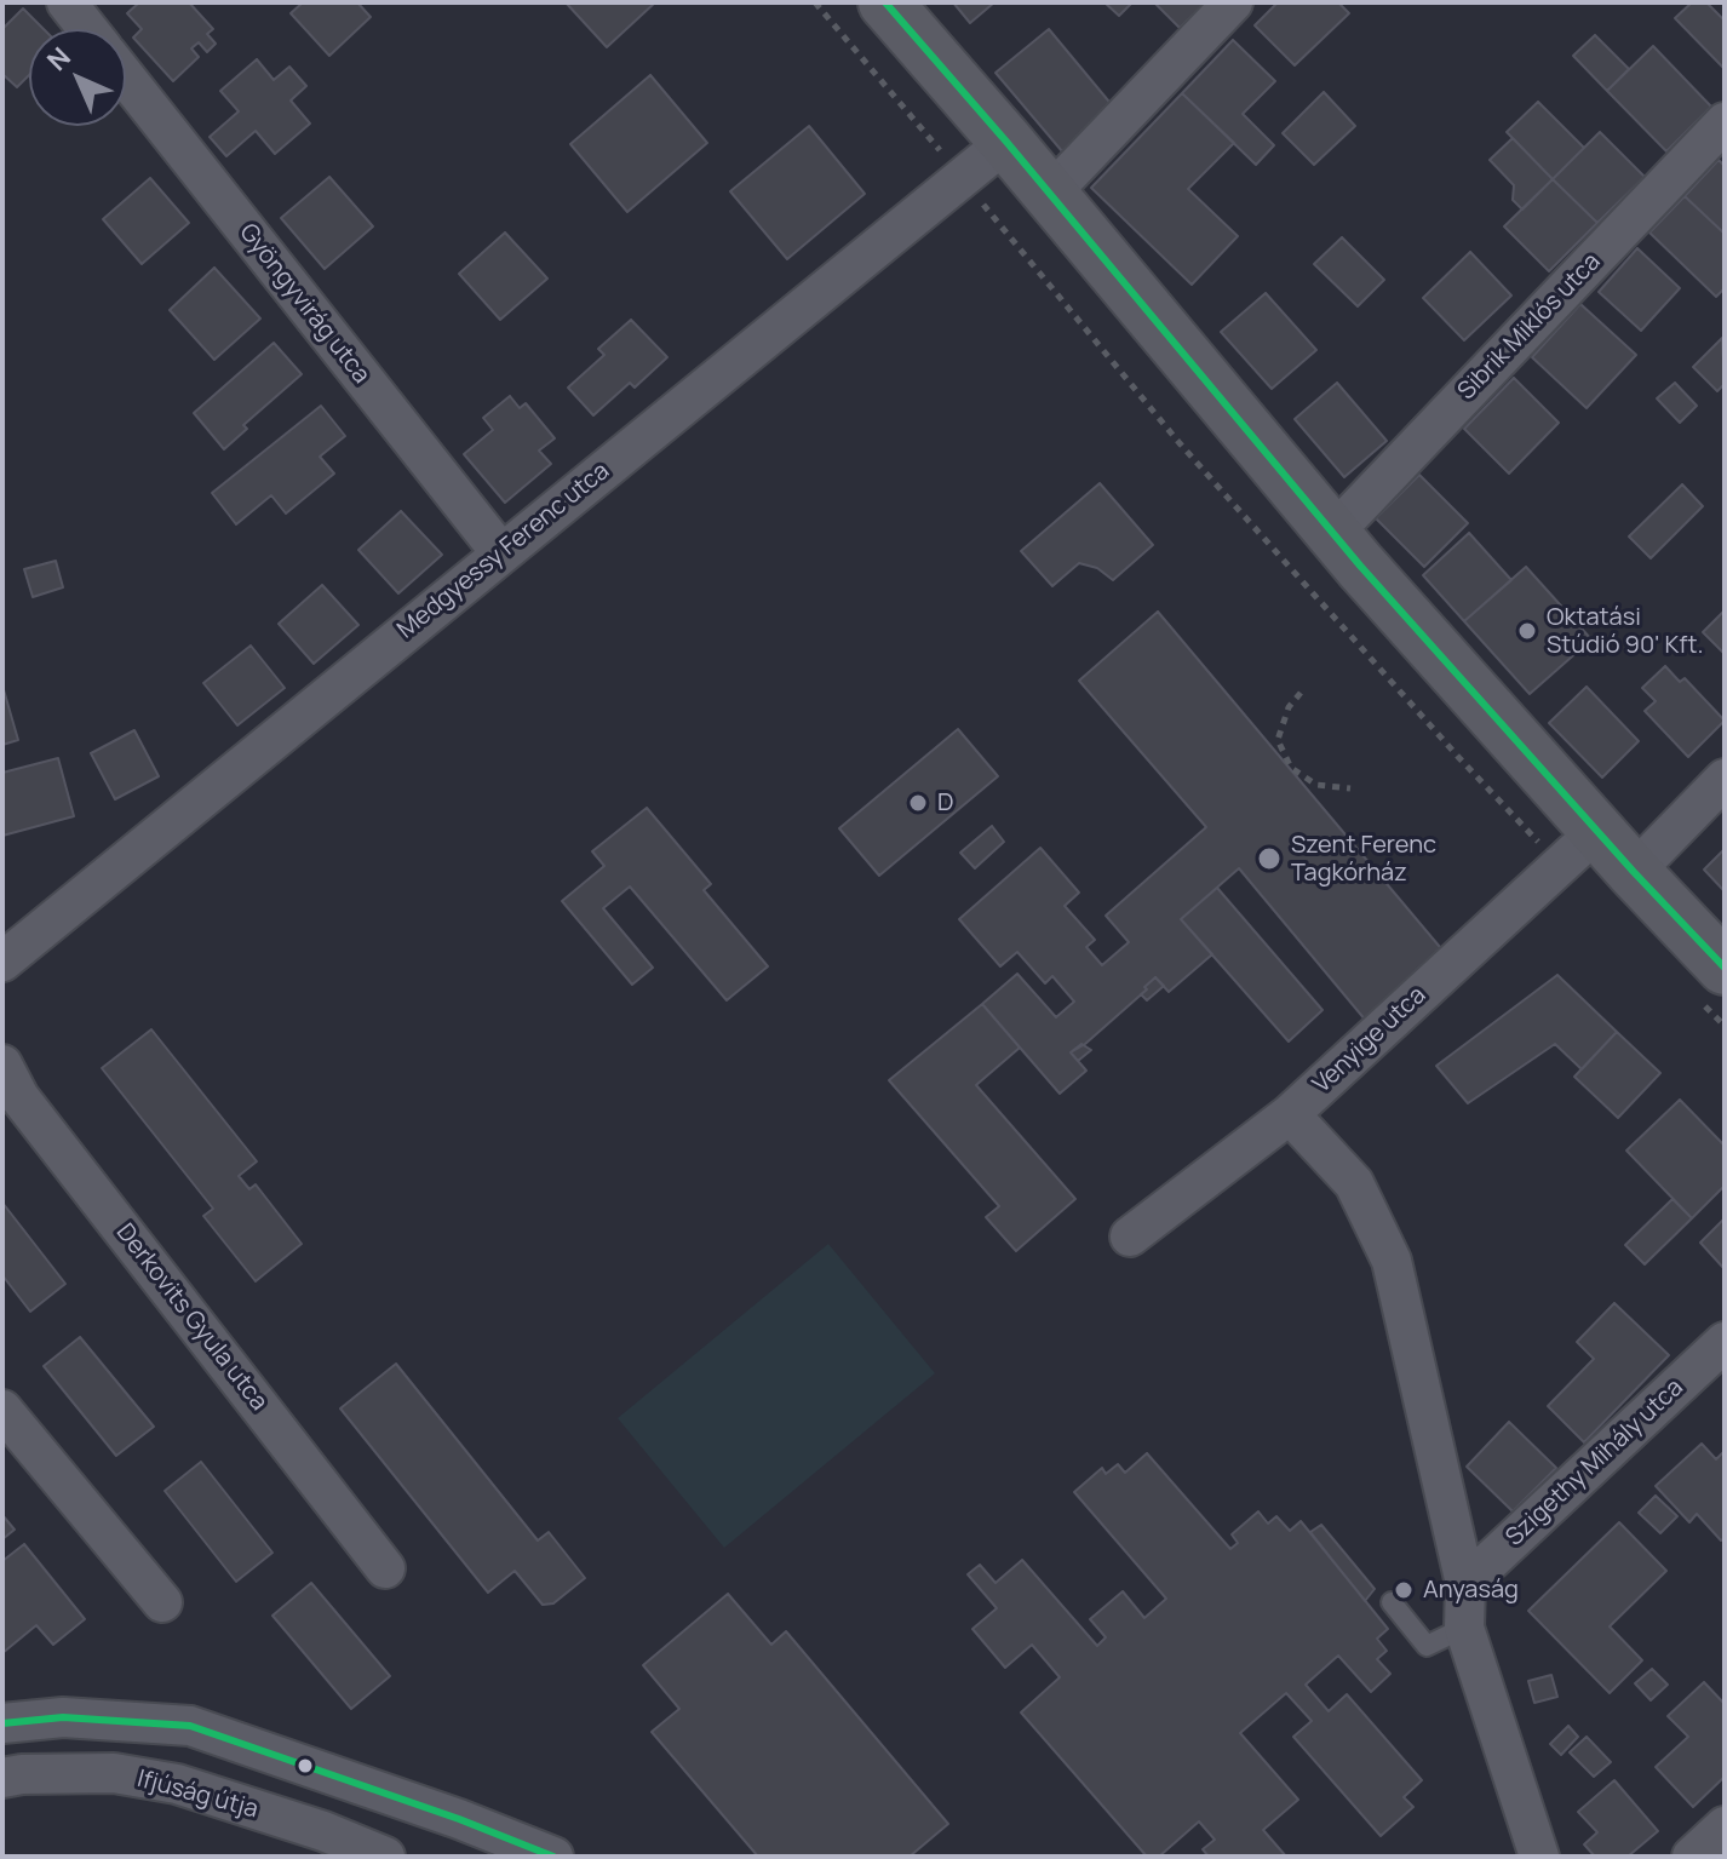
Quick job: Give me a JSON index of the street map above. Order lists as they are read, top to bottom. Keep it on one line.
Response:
{"streets":{"street":["Gyöngyvirág utca","Sibrik Miklós utca","Medgyessy Ferenc utca","Venyige utca","Derkovits Gyula utca","Szigethy Mihály utca","Ifjúság útja"]},"crossings":[["Gyöngyvirág utca","Medgyessy Ferenc utca"]],"places":["Oktatási Stúdió 90' Kft.","D","Szent Ferenc Tagkórház","Anyaság"],"north":"top left"}
